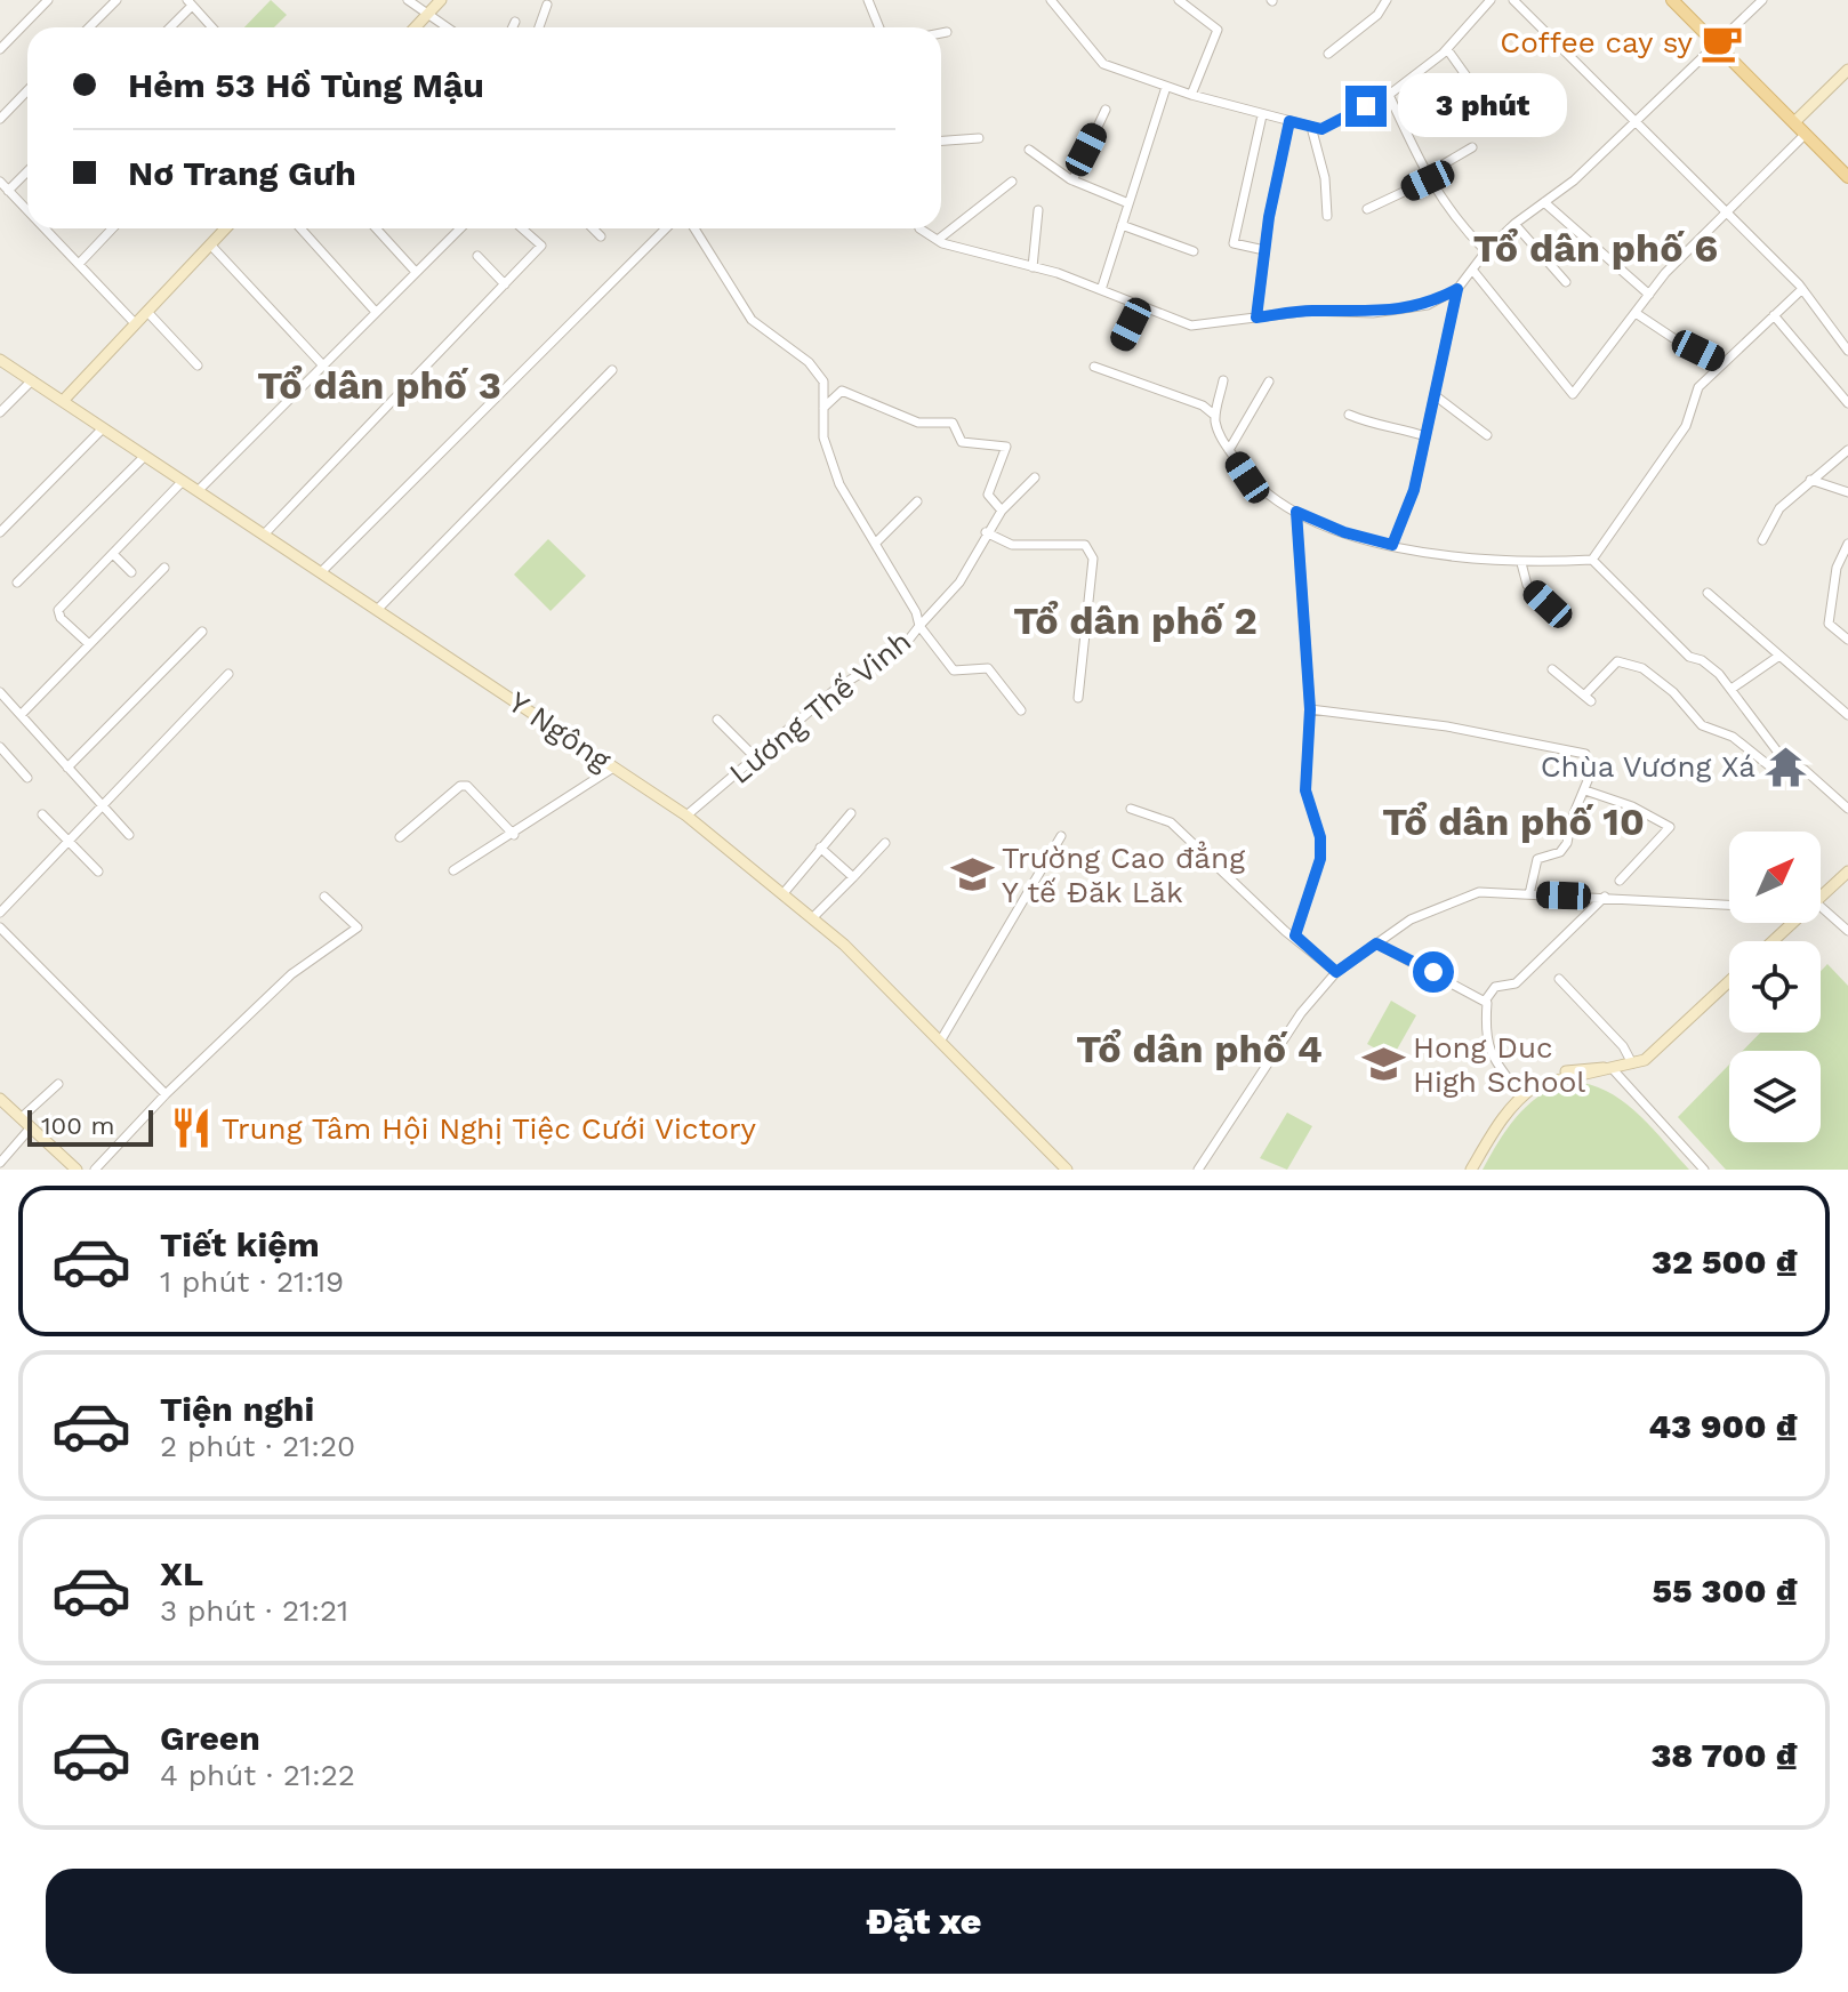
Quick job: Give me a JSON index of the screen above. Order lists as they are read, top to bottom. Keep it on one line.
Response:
{"streets":{"street":["Lương Thế Vinh","Y Ngông"]},"crossings":[["Lương Thế Vinh","Y Ngông"]],"districts":["Tổ dân phố 6","Tổ dân phố 3","Tổ dân phố 2","Tổ dân phố 10","Tổ dân phố 4"],"places":{"cafe":["Coffee cay sy"],"temple":["Chùa Vương Xá"],"school or university":["Trường Cao đẳng Y tế Đăk Lăk","Hong Duc High School"],"restaurant":["Trung Tâm Hội Nghị Tiệc Cưới Victory"]},"scale_bar":"100 m","north":"top right","page":{"banner":["Hẻm 53 Hồ Tùng Mậu","Nơ Trang Gưh"],"bubble":"3 phút","scale":"100 m","list":[{"name":"Tiết kiệm","note":"1 phút · 21:19","value":"32 500 ₫"},{"name":"Tiện nghi","note":"2 phút · 21:20","value":"43 900 ₫"},{"name":"XL","note":"3 phút · 21:21","value":"55 300 ₫"},{"name":"Green","note":"4 phút · 21:22","value":"38 700 ₫"}],"buttons":"Đặt xe"}}
